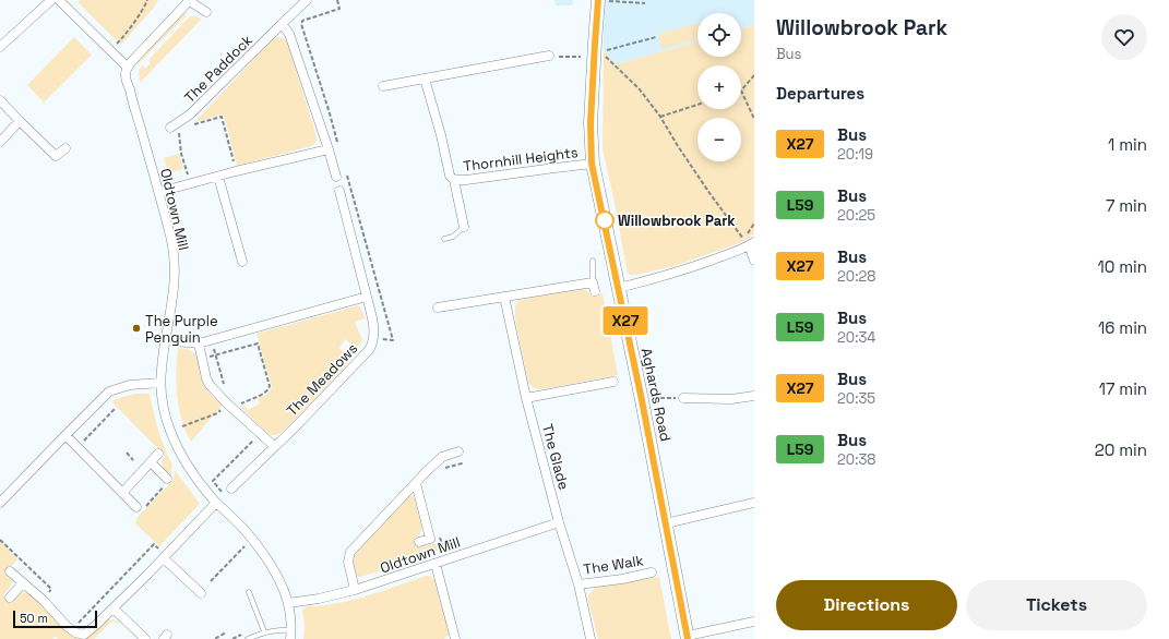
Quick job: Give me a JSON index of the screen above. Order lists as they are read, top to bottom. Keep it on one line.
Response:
{"streets":{"street":["The Paddock","Thornhill Heights","Oldtown Mill","The Meadows","Aghards Road","The Glade","The Walk"]},"crossings":[["Thornhill Heights","Aghards Road"],["Oldtown Mill","The Glade"],["Oldtown Mill","The Walk"],["The Glade","The Walk"]],"places":["Willowbrook Park","The Purple Penguin"],"lines":["bus line X27"],"scale_bar":"50 m","page":{"on_map":"X27","heading":[["Willowbrook Park","Bus"],"Departures"],"map_buttons":["+","−"],"list":[{"mark":"X27","name":"Bus","note":"20:19","value":"1 min"},{"mark":"L59","name":"Bus","note":"20:25","value":"7 min"},{"mark":"X27","name":"Bus","note":"20:28","value":"10 min"},{"mark":"L59","name":"Bus","note":"20:34","value":"16 min"},{"mark":"X27","name":"Bus","note":"20:35","value":"17 min"},{"mark":"L59","name":"Bus","note":"20:38","value":"20 min"}],"buttons":["Directions","Tickets"],"scale":"50 m"}}
